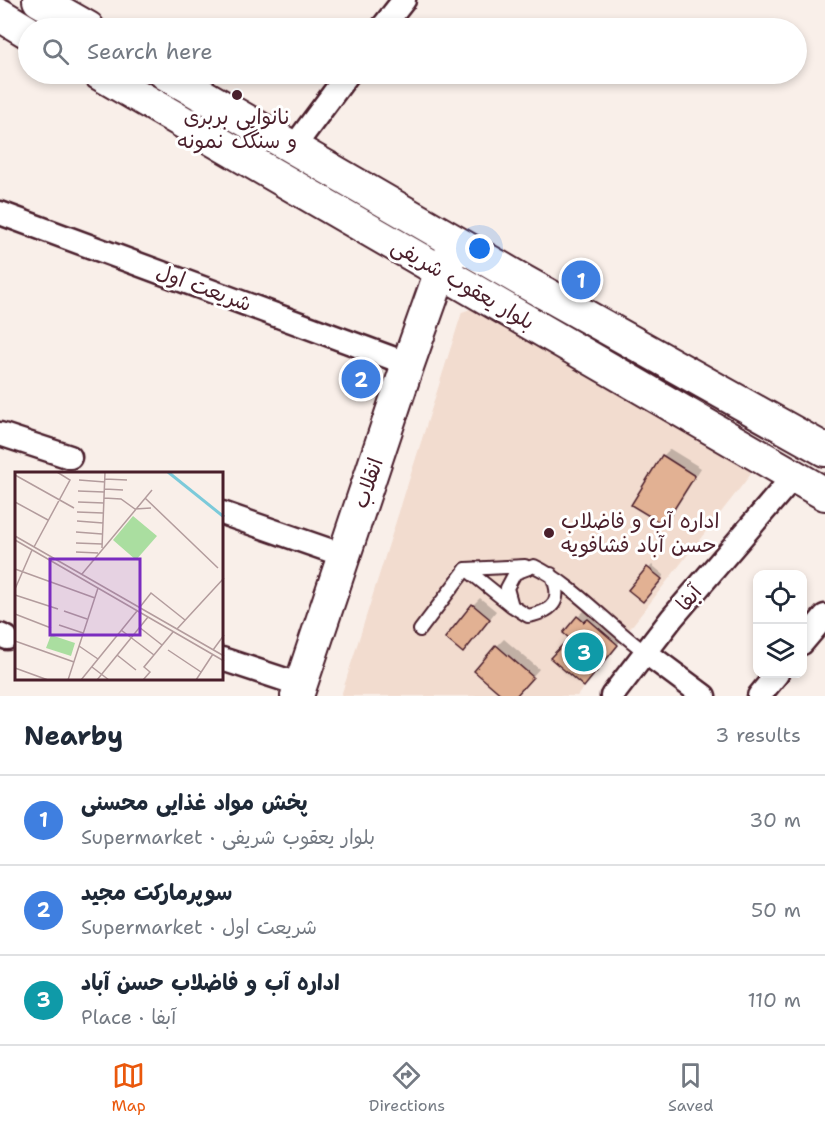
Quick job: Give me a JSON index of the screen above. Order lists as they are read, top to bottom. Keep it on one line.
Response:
{"streets":{"main road":["بلوار یعقوب شریفی","انقلاب"],"street":["شریعت اول","آبفا"]},"crossings":[["بلوار یعقوب شریفی","انقلاب"],["بلوار یعقوب شریفی","آبفا"],["شریعت اول","انقلاب"]],"places":["نانوایی بربری و سنگک نمونه","اداره آب و فاضلاب حسن آباد فشافویه"],"page":{"search":"Search here","pins":["1","2","3"],"heading":["Nearby","3 results"],"list":[{"mark":"1","name":"پخش مواد غذایی محسنی","note":"Supermarket · بلوار یعقوب شریفی","value":"30 m"},{"mark":"2","name":"سوپرمارکت مجید","note":"Supermarket · شریعت اول","value":"50 m"},{"mark":"3","name":"اداره آب و فاضلاب حسن آباد","note":"Place · آبفا","value":"110 m"}],"nav":["Map","Directions","Saved"]}}
